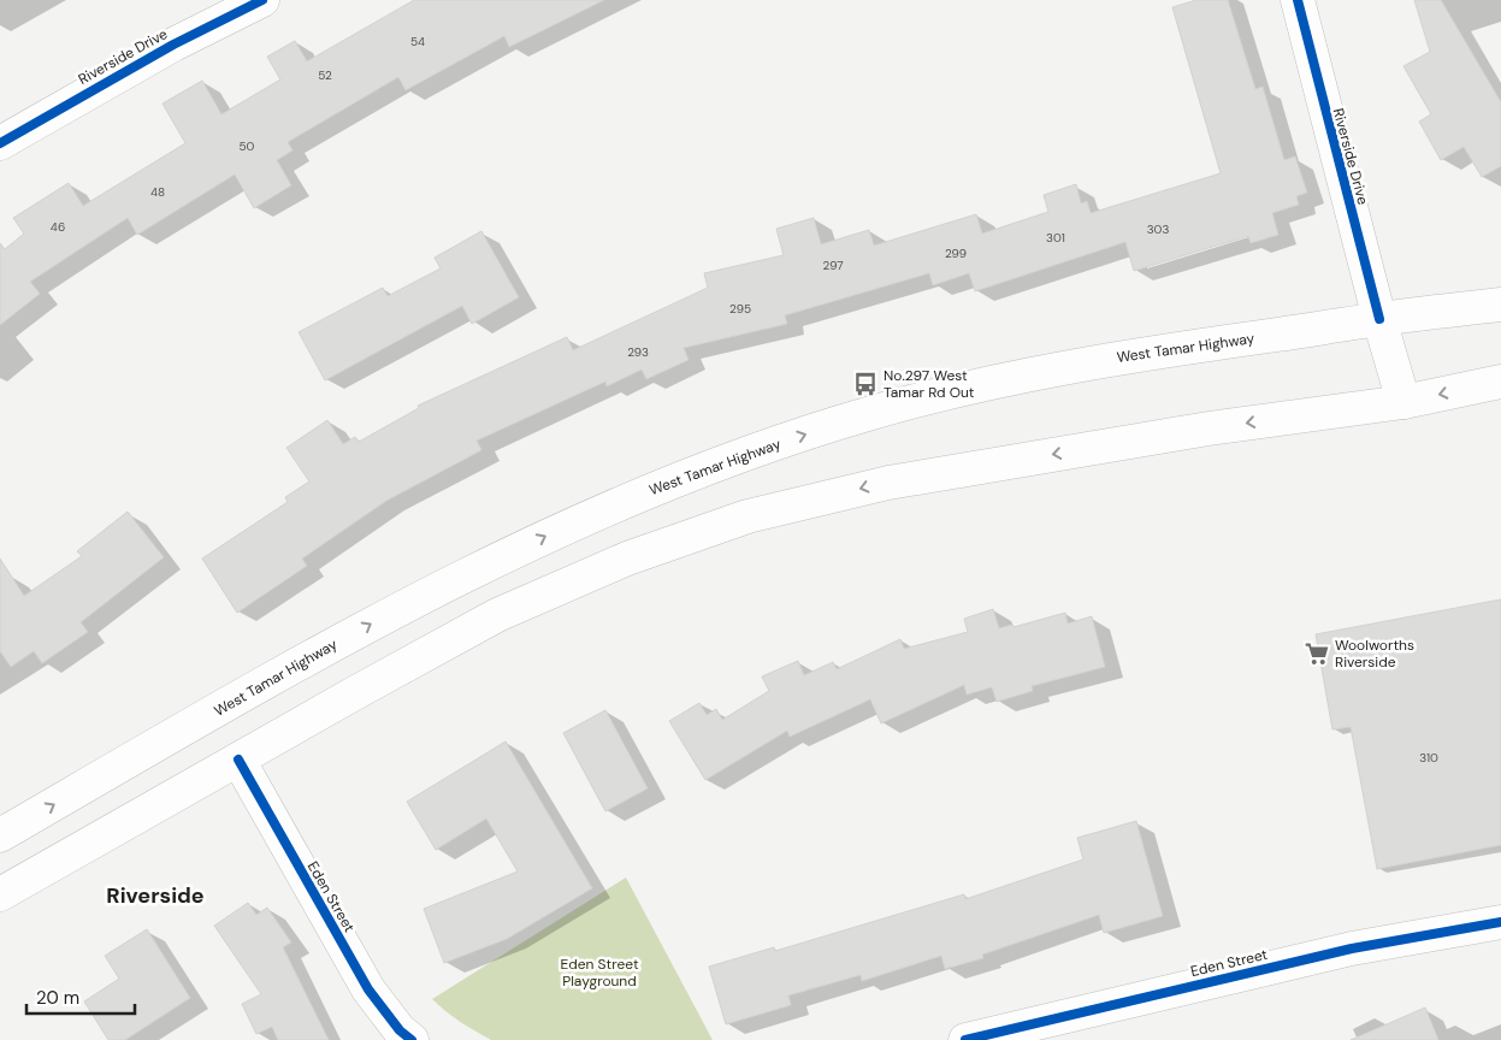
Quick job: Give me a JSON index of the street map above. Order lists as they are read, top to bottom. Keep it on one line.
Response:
{"streets":{"main road":["Riverside Drive","West Tamar Highway","Eden Street"]},"crossings":[["Riverside Drive","West Tamar Highway"]],"districts":["Riverside"],"parks":["Eden Street Playground"],"places":{"bus stop":["No.297 West Tamar Rd Out"],"supermarket":["Woolworths Riverside"]},"house_numbers":["54","52","50","48","46","303","301","299","297","295","293","310"],"scale_bar":"20 m"}
